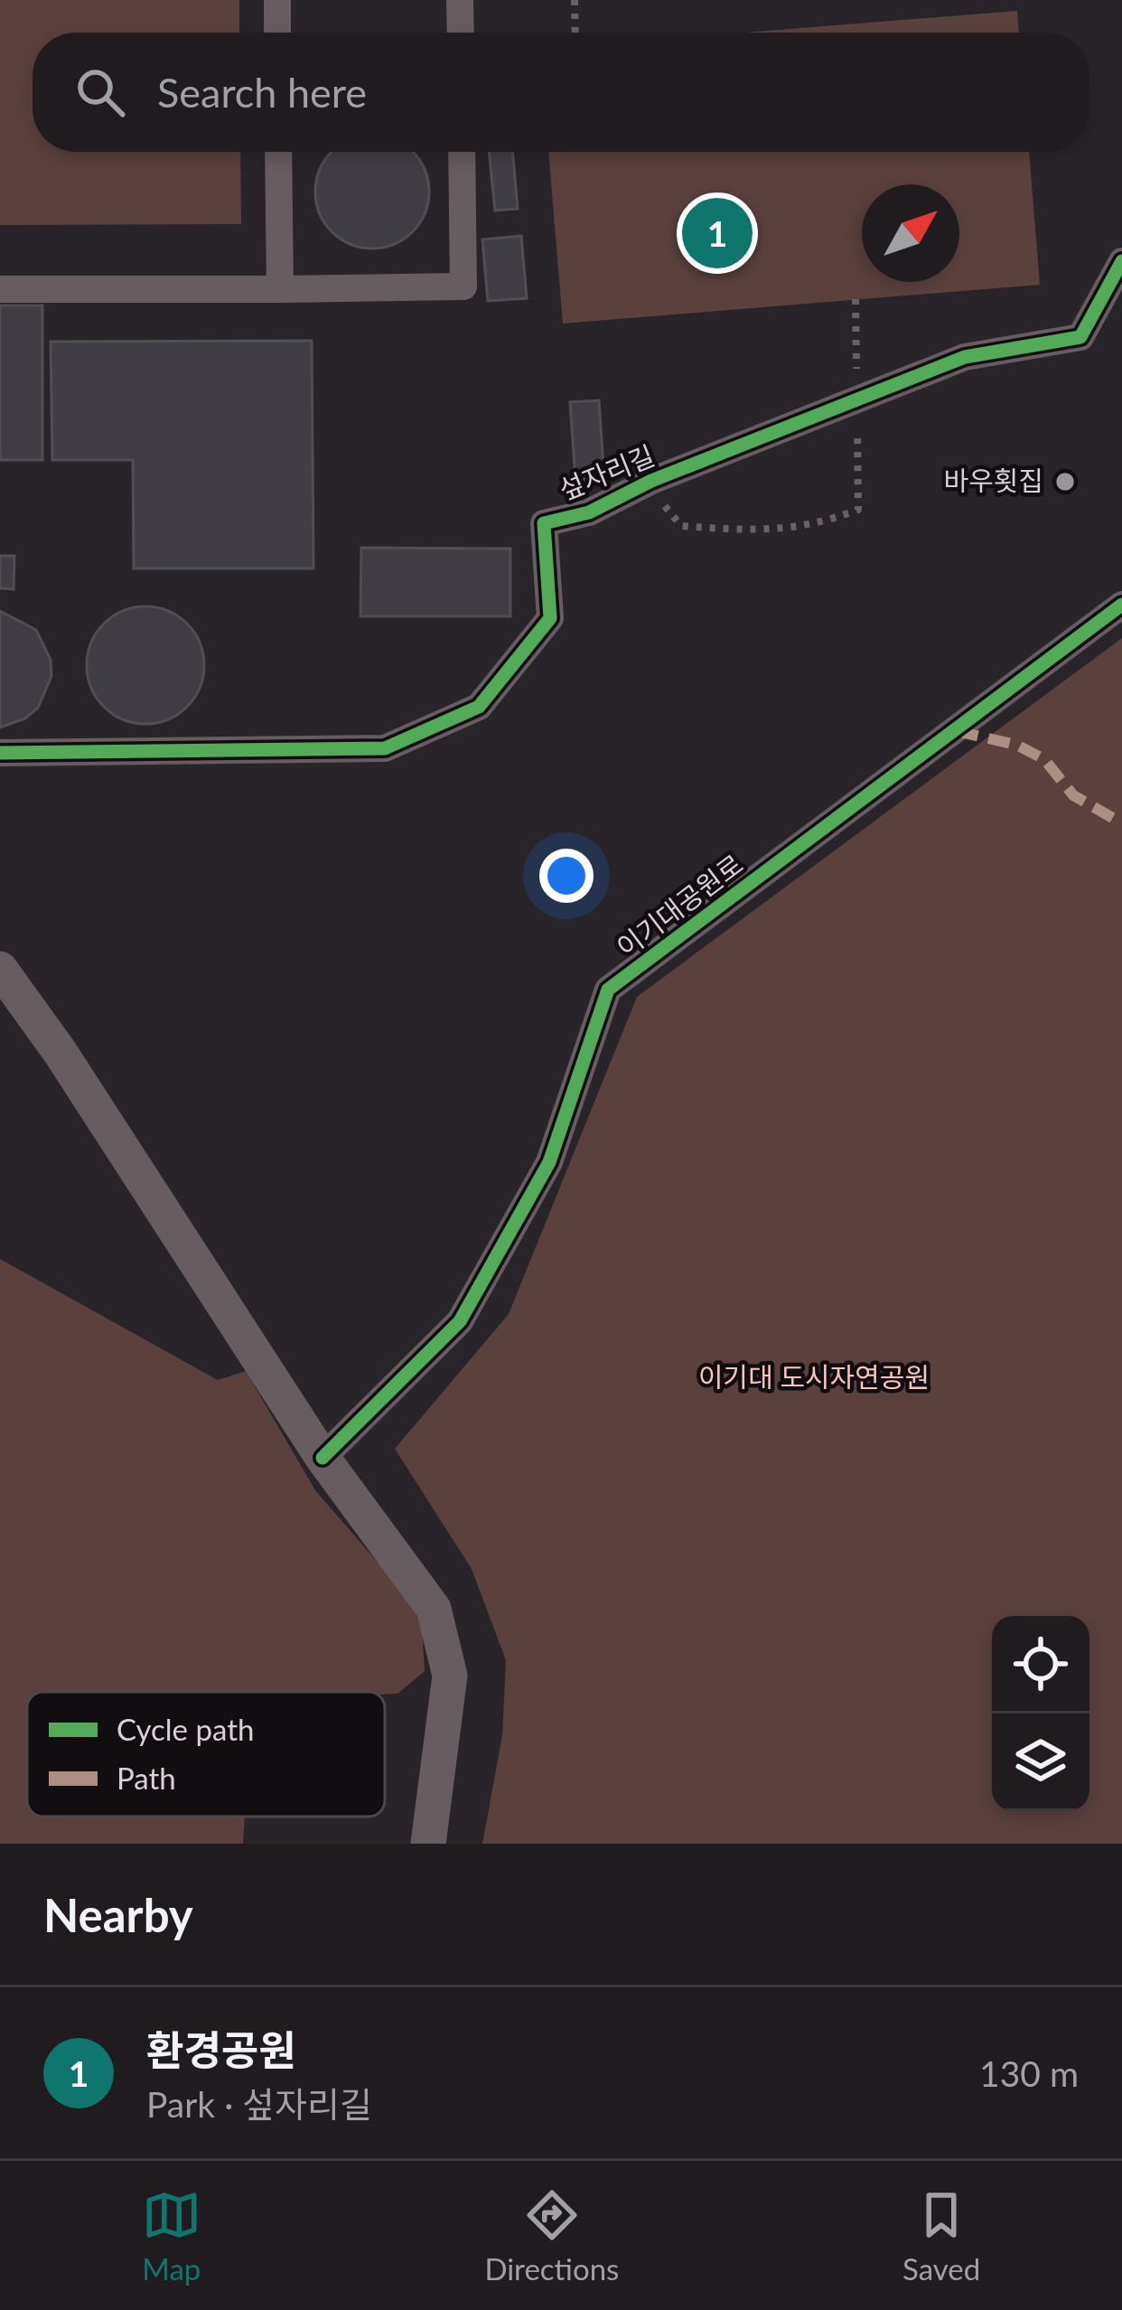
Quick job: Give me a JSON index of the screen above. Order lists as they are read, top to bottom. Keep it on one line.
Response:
{"streets":{"street":["섶자리길","이기대공원로"]},"parks":["이기대 도시자연공원"],"places":["바우횟집"],"legend":["Cycle path","Path"],"north":"top right","page":{"search":"Search here","pins":"1","heading":"Nearby","list":[{"mark":"1","name":"환경공원","note":"Park · 섶자리길","value":"130 m"}],"nav":["Map","Directions","Saved"]}}
